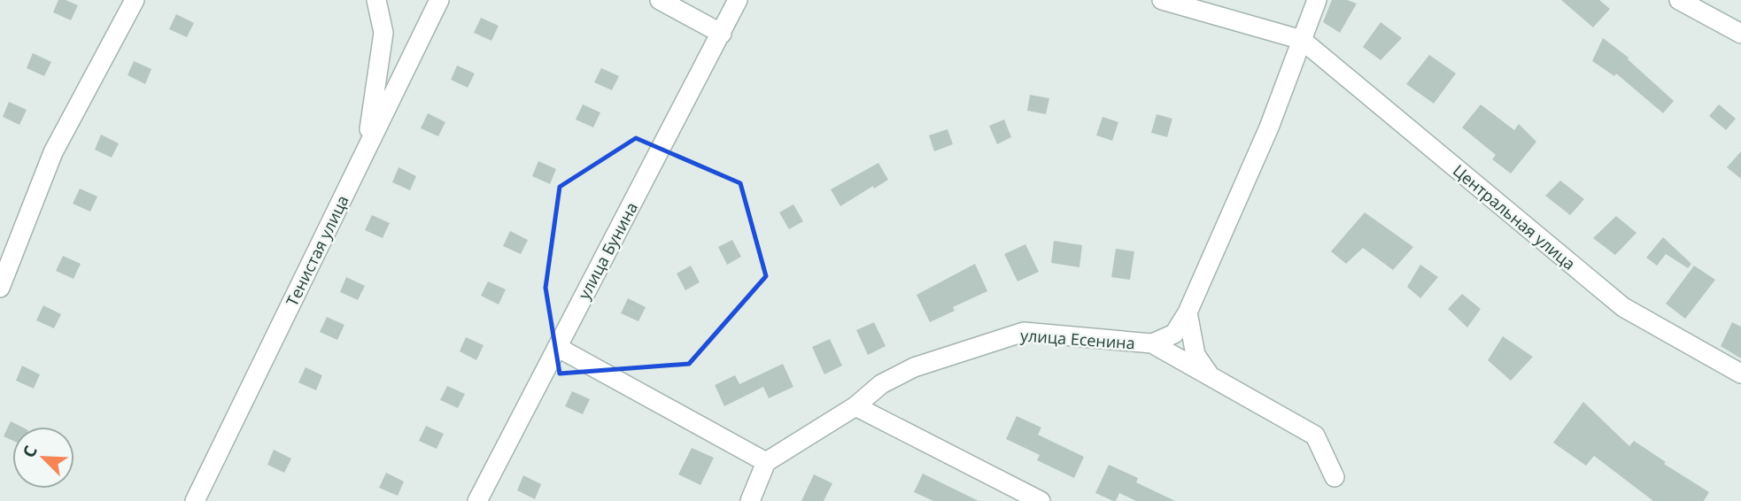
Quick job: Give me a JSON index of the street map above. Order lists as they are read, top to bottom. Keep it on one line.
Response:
{"streets":{"street":["Центральная улица","Тенистая улица","улица Бунина","улица Есенина"]},"crossings":[["Центральная улица","улица Есенина"]],"north":"top left"}
